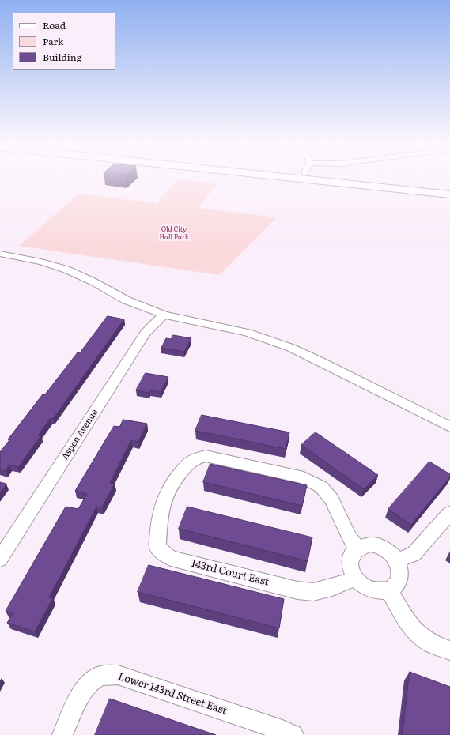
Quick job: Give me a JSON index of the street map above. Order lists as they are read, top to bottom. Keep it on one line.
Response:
{"streets":{"street":["Aspen Avenue","143rd Court East","Lower 143rd Street East"]},"parks":["Old City Hall Park"],"legend":["Road","Park","Building"]}
